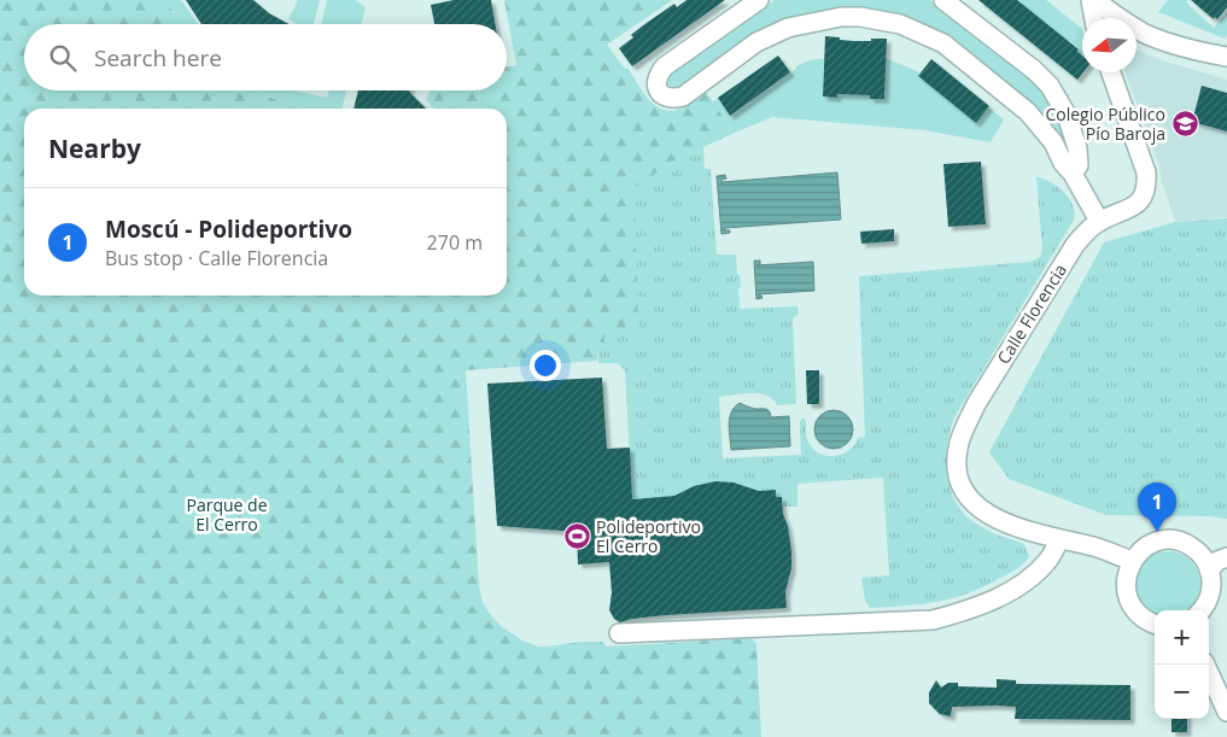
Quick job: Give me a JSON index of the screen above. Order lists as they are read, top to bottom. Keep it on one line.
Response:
{"streets":{"street":["Calle Florencia"]},"parks":["Parque de El Cerro"],"places":{"school or university":["Colegio Público Pío Baroja"],"sports":["Polideportivo El Cerro"]},"north":"left","page":{"search":"Search here","heading":"Nearby","list":[{"mark":"1","name":"Moscú - Polideportivo","note":"Bus stop · Calle Florencia","value":"270 m"}],"pins":"1","map_buttons":["+","−"]}}
